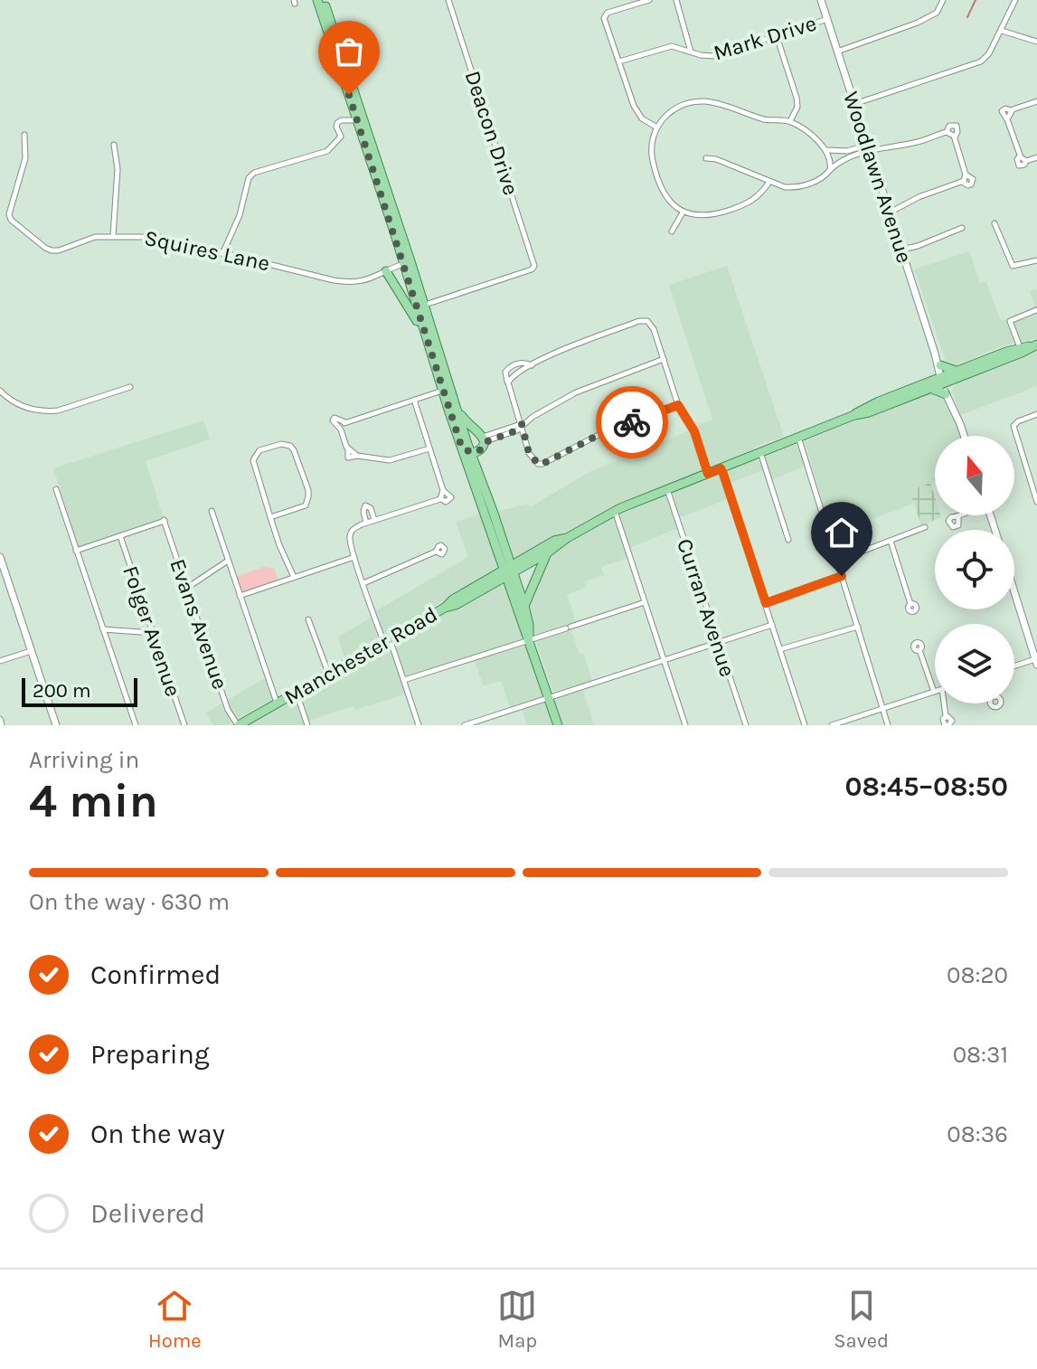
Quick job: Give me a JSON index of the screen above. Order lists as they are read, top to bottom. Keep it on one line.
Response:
{"streets":{"main road":["Manchester Road"],"street":["Mark Drive","Deacon Drive","Woodlawn Avenue","Squires Lane","Curran Avenue","Evans Avenue","Folger Avenue"]},"crossings":[["Mark Drive","Woodlawn Avenue"],["Woodlawn Avenue","Manchester Road"],["Curran Avenue","Manchester Road"],["Evans Avenue","Folger Avenue"],["Evans Avenue","Manchester Road"]],"scale_bar":"200 m","north":"top","page":{"scale":"200 m","heading":["4 min","Arriving in","08:45–08:50"],"bar":"On the way · 630 m","list":[["Confirmed","08:20"],["Preparing","08:31"],["On the way","08:36"],"Delivered"],"tabs":["Home","Map","Saved"]}}
